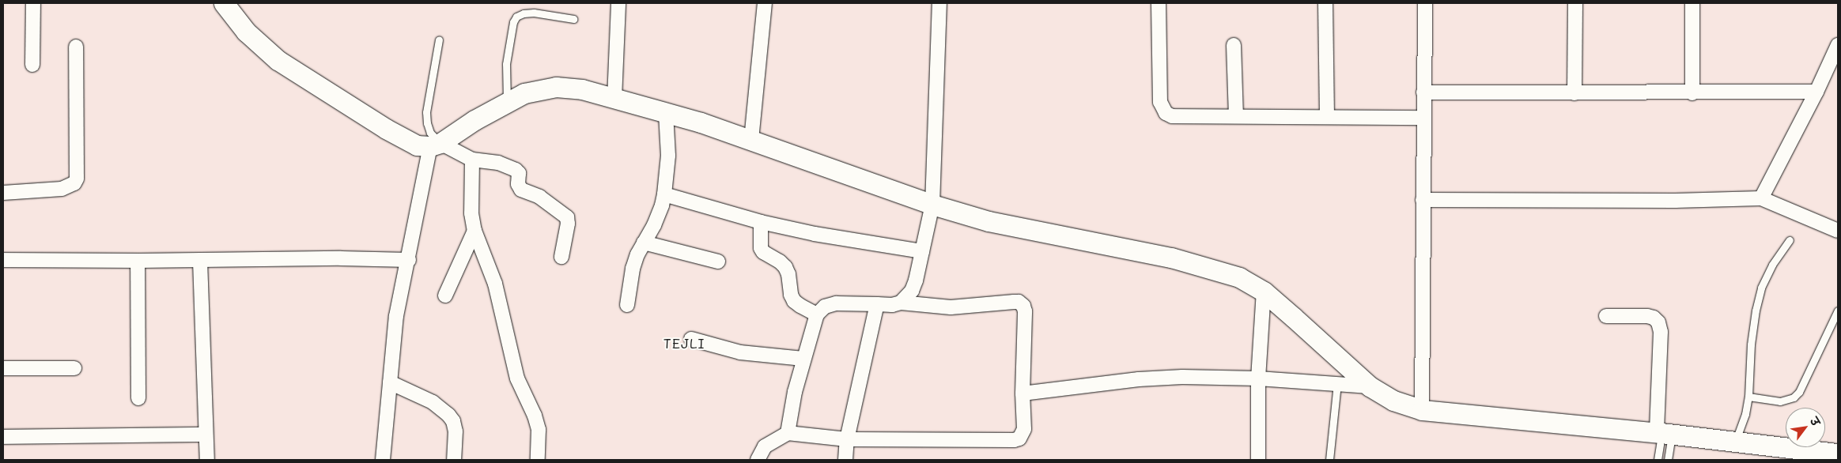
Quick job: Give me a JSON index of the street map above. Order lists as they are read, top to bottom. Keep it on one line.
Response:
{"districts":["TEJLI"],"north":"top right"}
